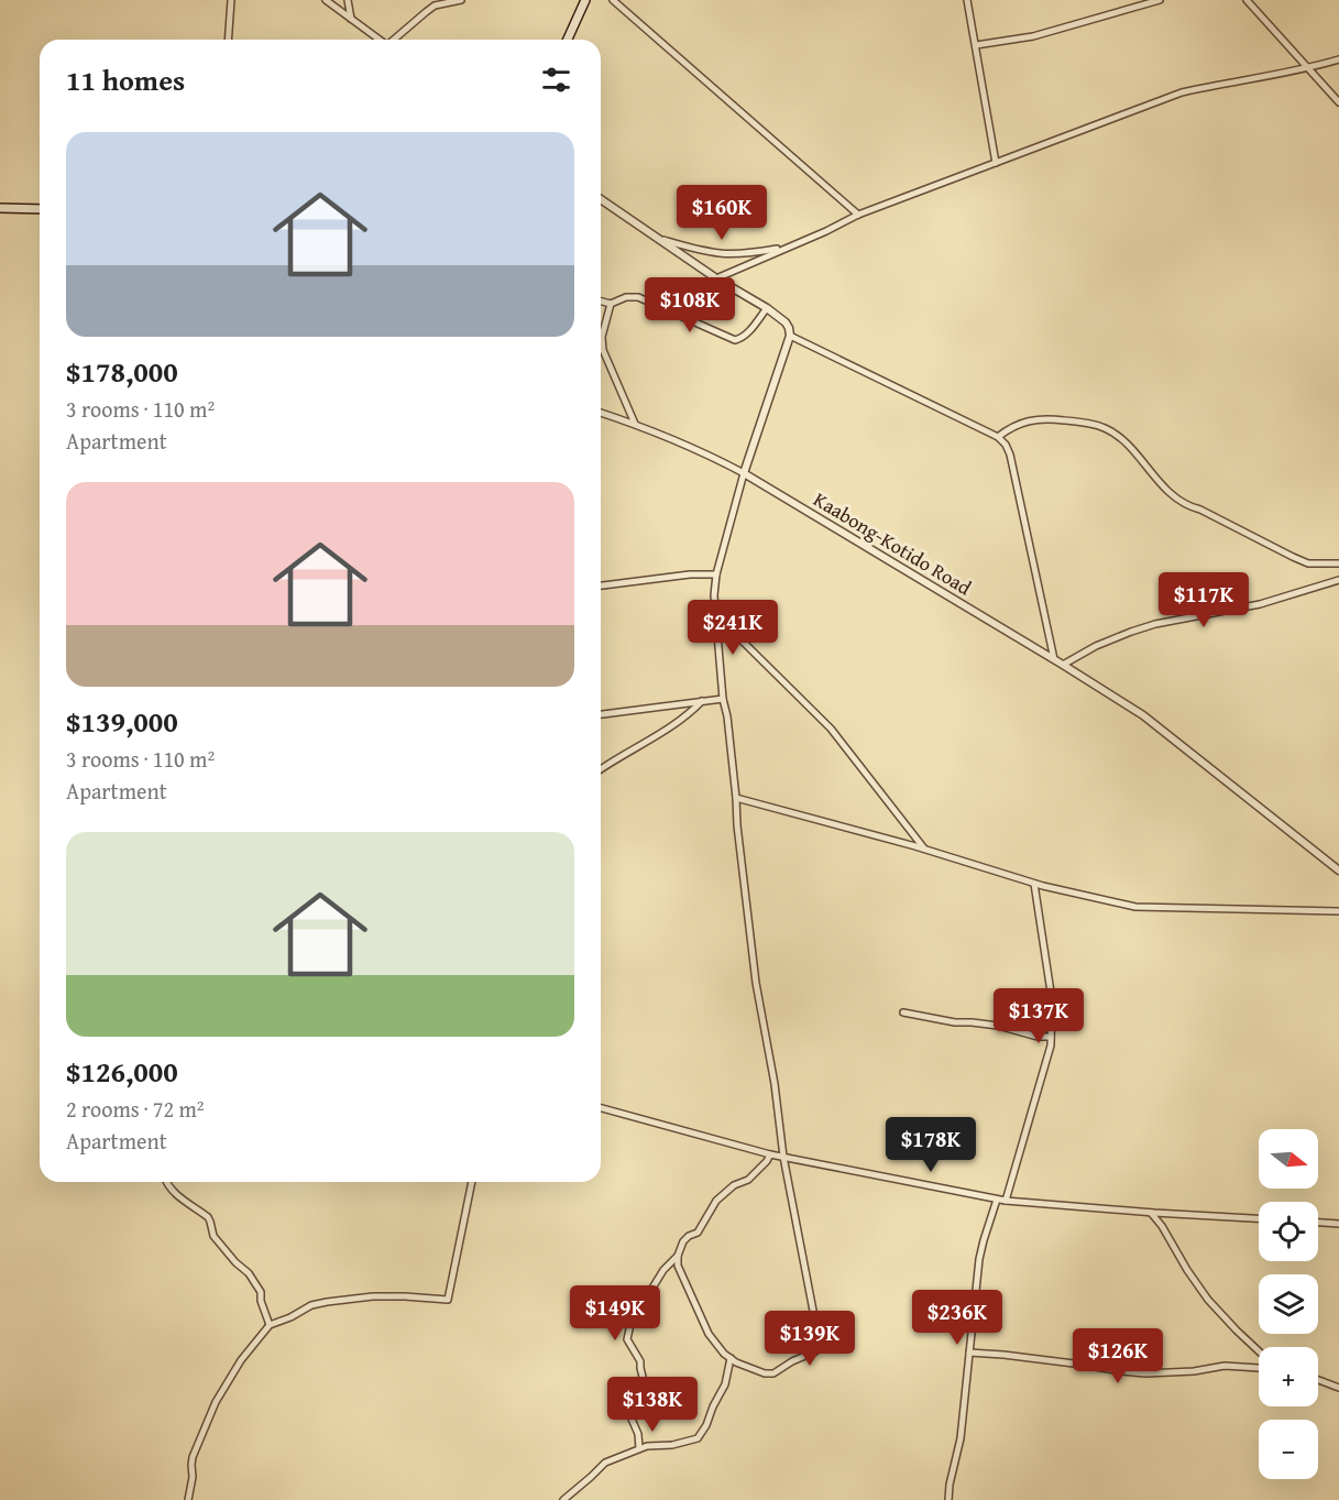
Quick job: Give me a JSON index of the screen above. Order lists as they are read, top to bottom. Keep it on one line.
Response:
{"streets":{"street":["Kaabong-Kotido Road"]},"north":"right","page":{"heading":"11 homes","list":[{"name":"$178,000","note":"3 rooms · 110 m² · Apartment"},{"name":"$139,000","note":"3 rooms · 110 m² · Apartment"},{"name":"$126,000","note":"2 rooms · 72 m² · Apartment"}],"price":["$160K","$108K","$117K","$241K","$137K","$178K","$149K","$236K","$139K","$126K","$138K"],"map_buttons":["+","−"]}}
